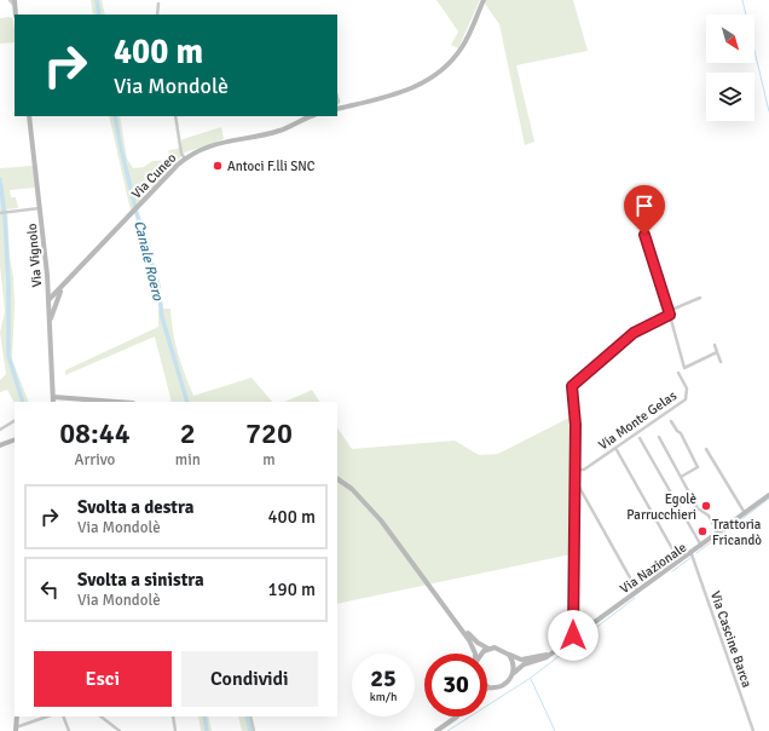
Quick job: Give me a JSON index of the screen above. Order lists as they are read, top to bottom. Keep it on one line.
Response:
{"streets":{"main road":["Via Cuneo","Via Vignolo","Via Nazionale"],"street":["Via Monte Gelas","Via Cascine Barca"]},"crossings":[["Via Cuneo","Via Vignolo"],["Via Nazionale","Via Cascine Barca"]],"water":["Canale Roero"],"places":["Antoci F.lli SNC","Egolè Parrucchieri","Trattoria Fricandò"],"north":"bottom right","page":{"turn":["400 m","Via Mondolè"],"eta":["08:44","Arrivo","2","min","720","m"],"list":[{"name":"Svolta a destra","note":"Via Mondolè","value":"400 m"},{"name":"Svolta a sinistra","note":"Via Mondolè","value":"190 m"}],"buttons":["Esci","Condividi"],"speed":"25 km/h","limit":"30"}}
